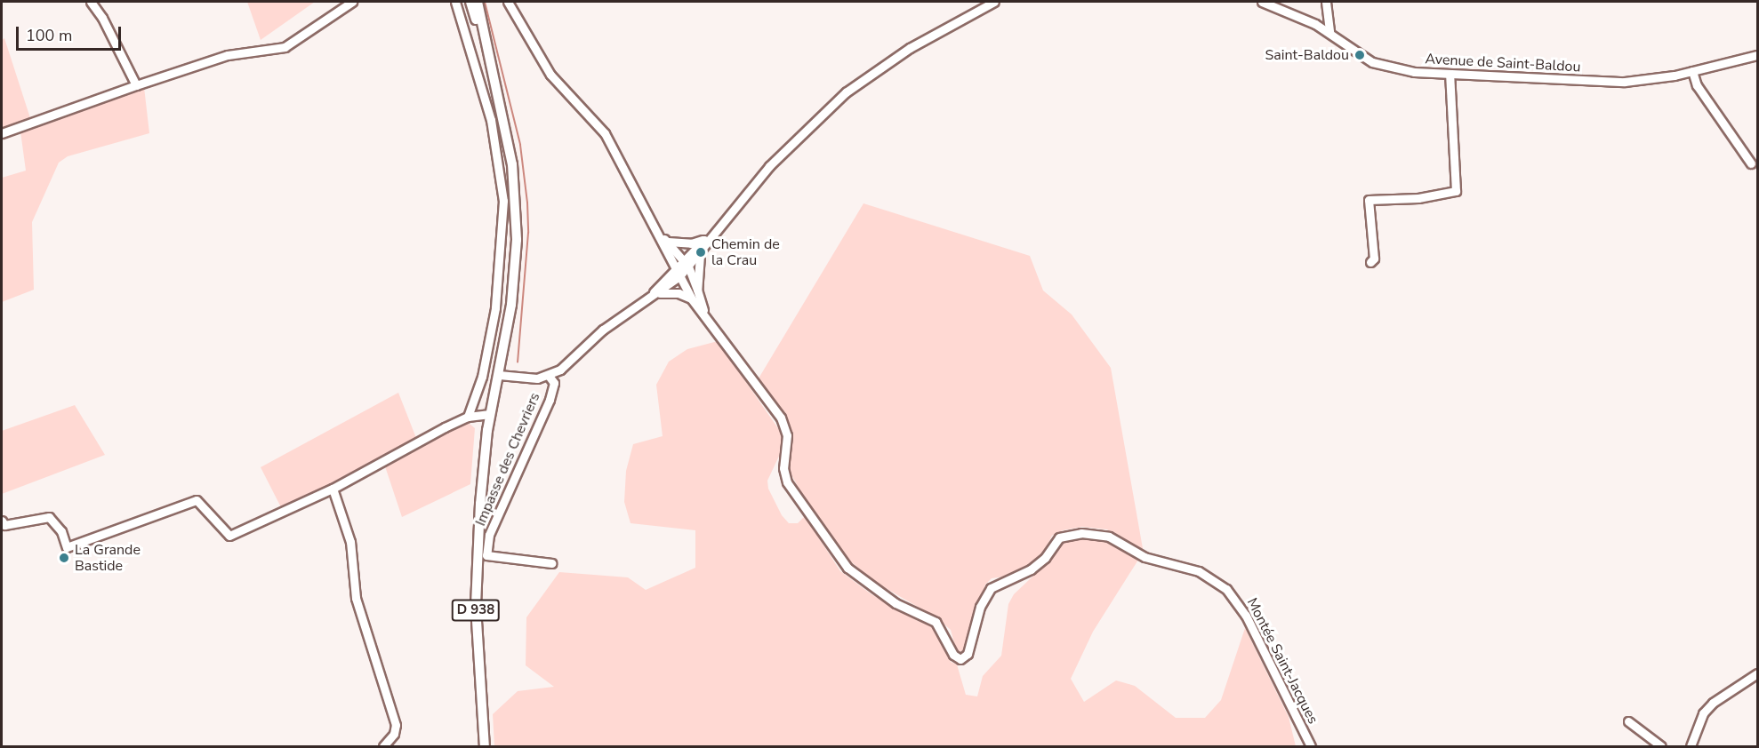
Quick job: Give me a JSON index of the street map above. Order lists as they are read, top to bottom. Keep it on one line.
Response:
{"streets":{"main road":["D 938"],"street":["Avenue de Saint-Baldou","Impasse des Chevriers","Montée Saint-Jacques"]},"places":["Saint-Baldou","Chemin de la Crau","La Grande Bastide"],"scale_bar":"100 m"}
